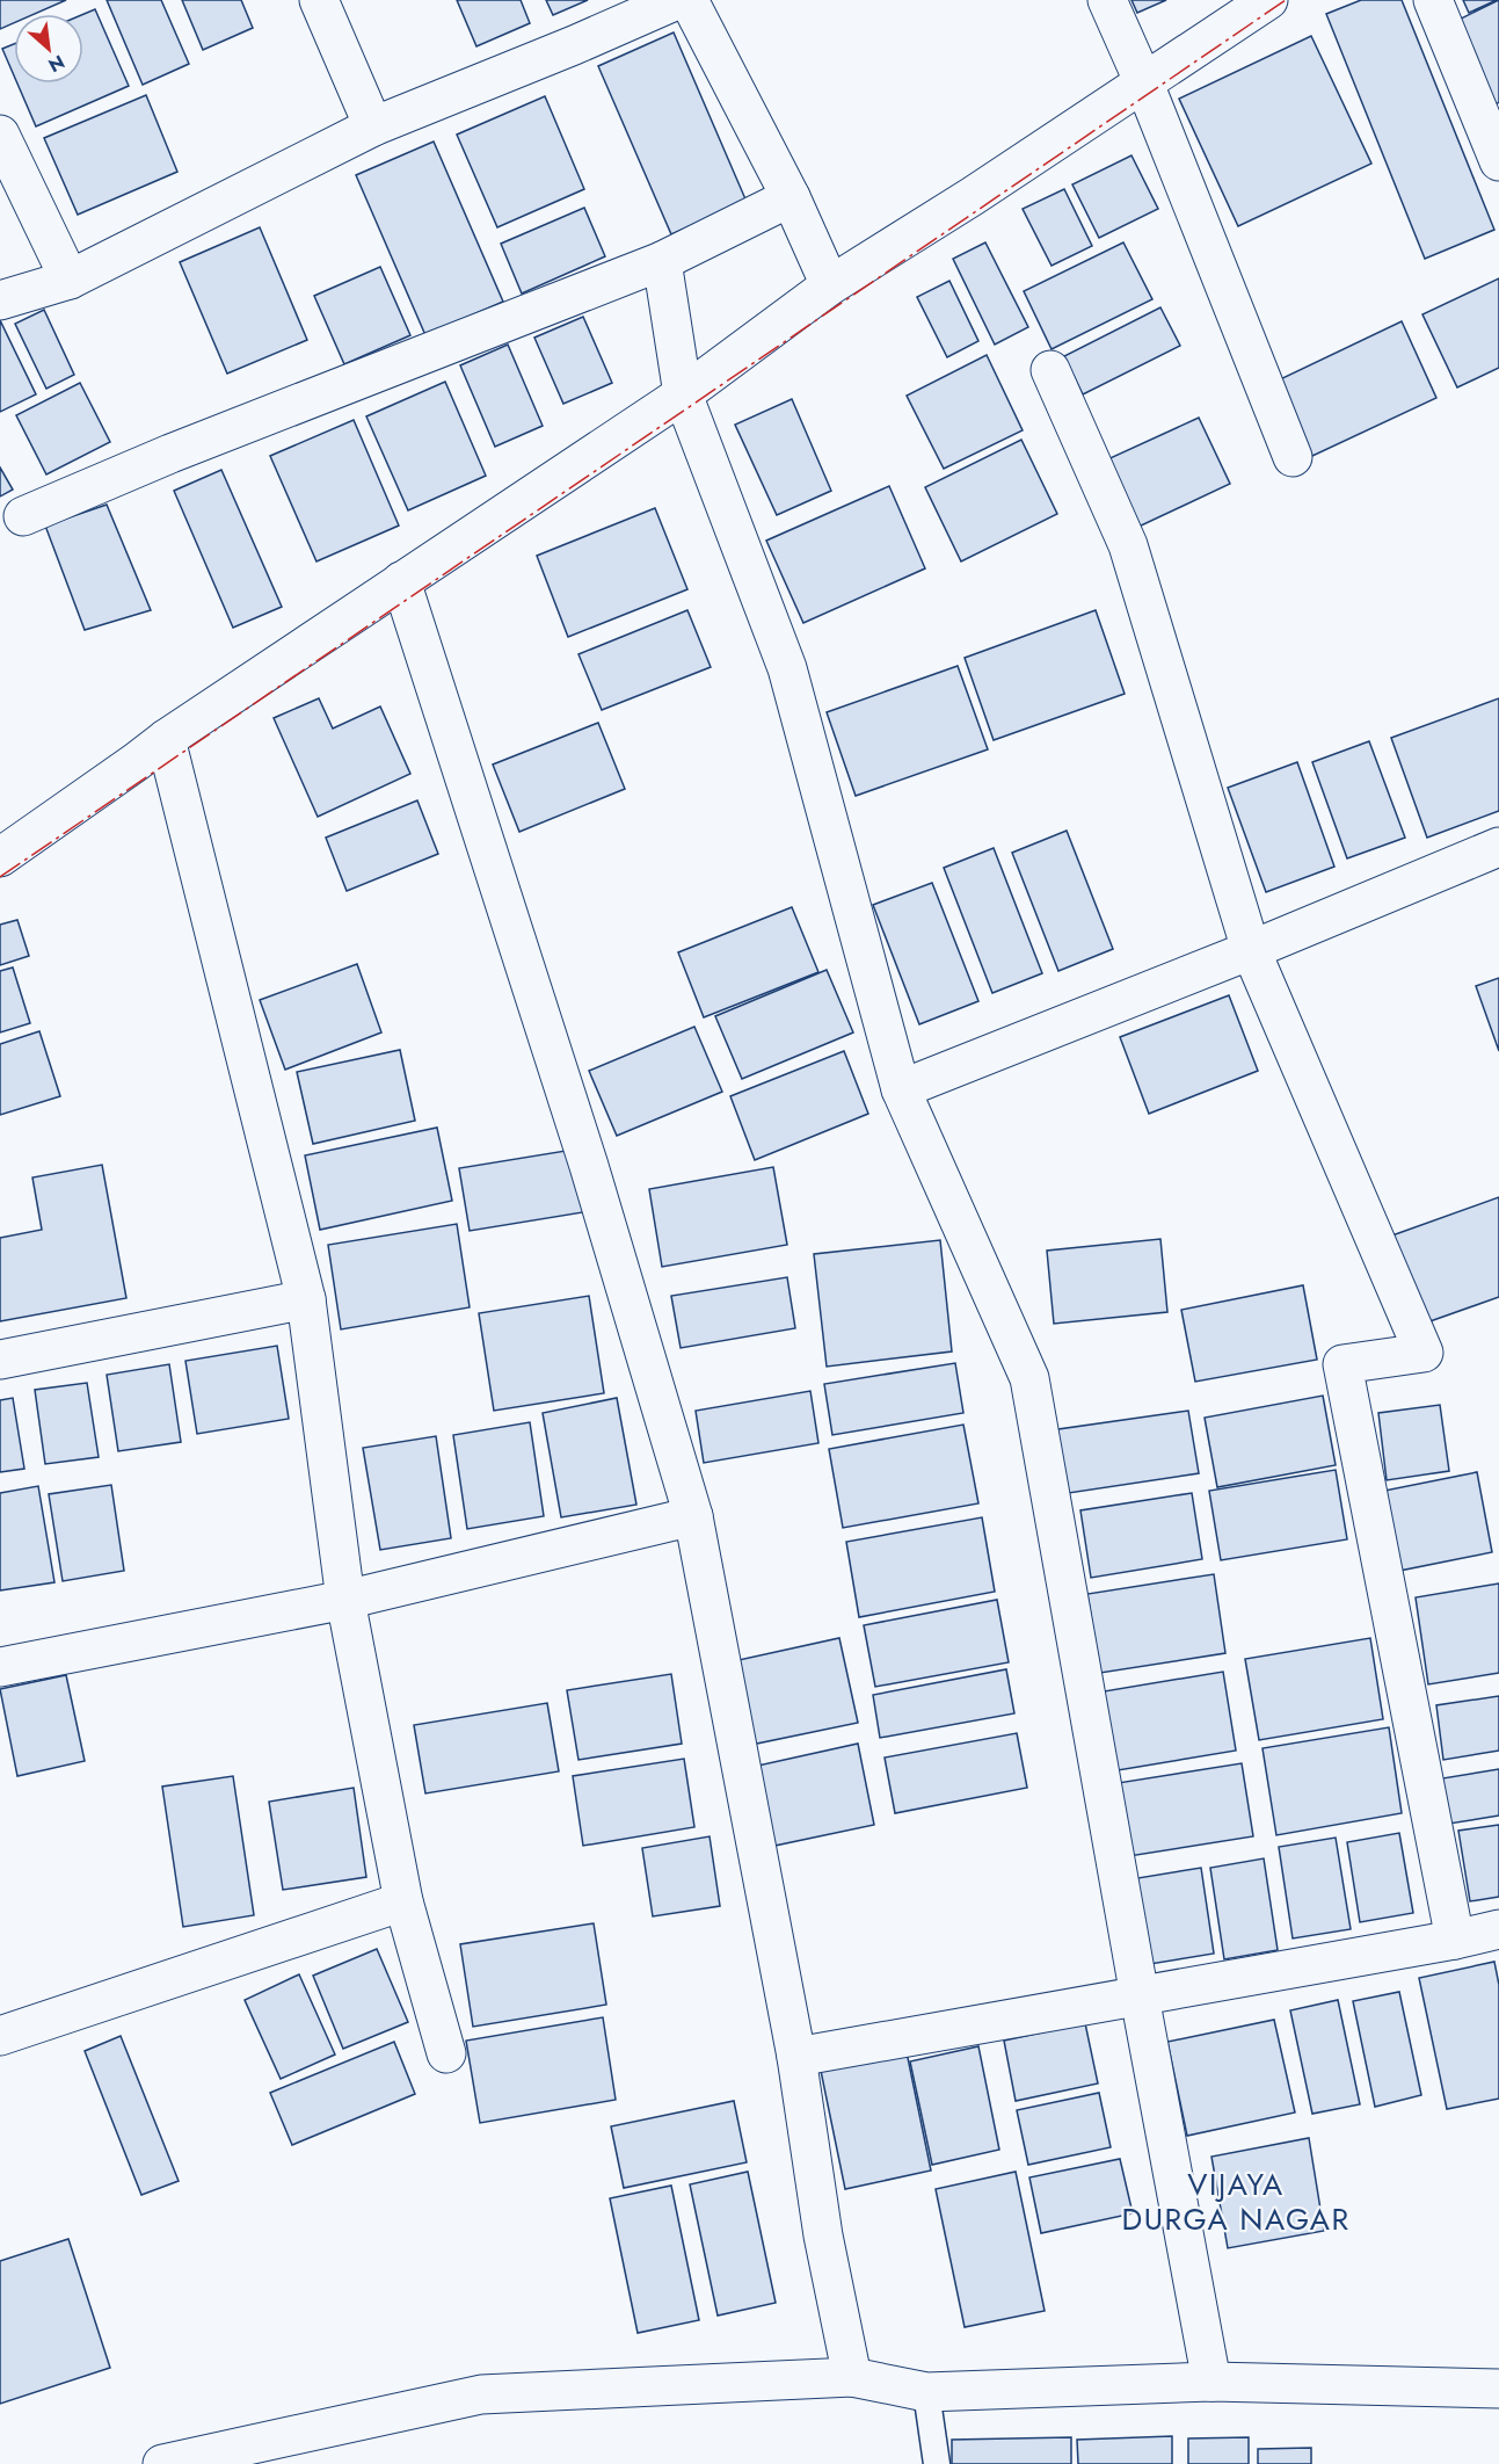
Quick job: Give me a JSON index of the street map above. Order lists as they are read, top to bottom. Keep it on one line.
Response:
{"districts":["VIJAYA DURGA NAGAR"],"north":"bottom right"}
